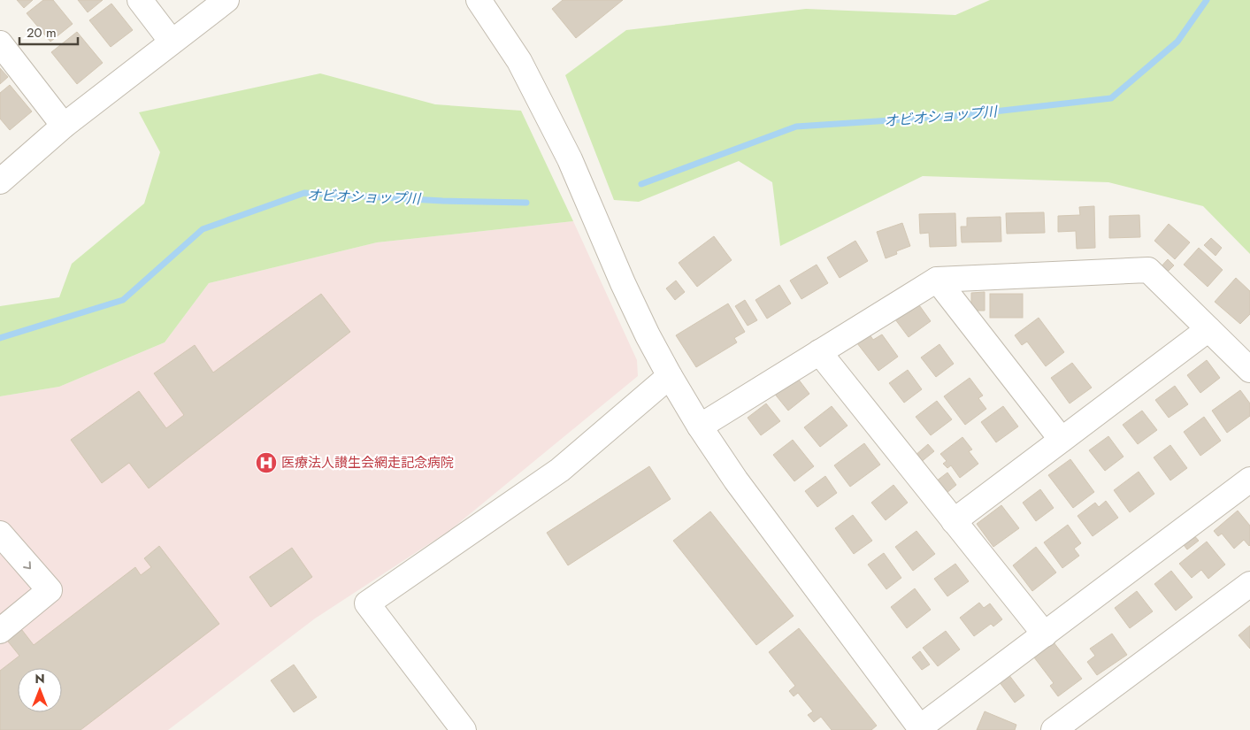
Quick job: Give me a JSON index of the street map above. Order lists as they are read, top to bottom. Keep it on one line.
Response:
{"water":["オビオショップ川"],"places":{"hospital":["医療法人讃生会網走記念病院"]},"scale_bar":"20 m","north":"top"}
